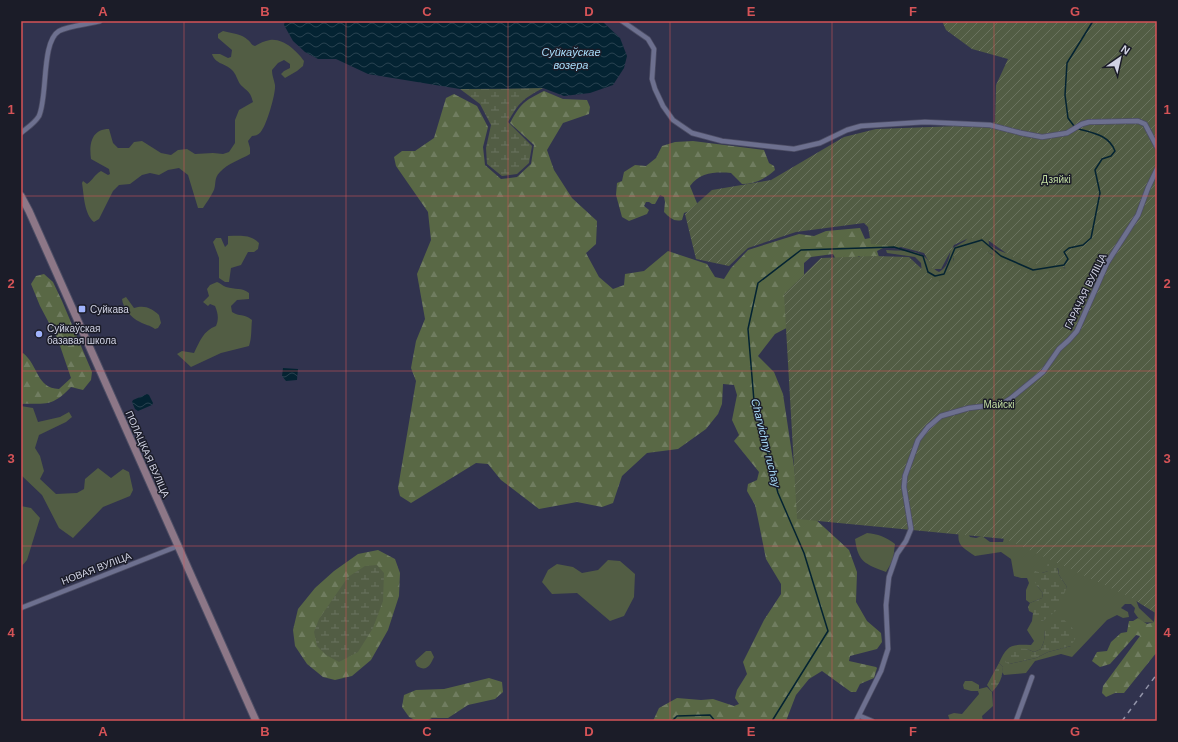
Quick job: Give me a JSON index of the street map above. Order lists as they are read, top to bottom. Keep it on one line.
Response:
{"streets":{"main road":["ПОЛАЦКАЯ ВУЛІЦА"],"street":["ГАРАЧАЯ ВУЛІЦА","НОВАЯ ВУЛІЦА"]},"crossings":[["ПОЛАЦКАЯ ВУЛІЦА","НОВАЯ ВУЛІЦА"]],"water":["Суйкаўскае возера","Charvichny ruchay"],"parks":["Дзяйкі","Майскі"],"places":{"transit":["Суйкава"],"other":["Суйкаўская базавая школа"]},"north":"top right","grid":{"columns":["A","B","C","D","E","F","G"],"rows":["1","2","3","4"]}}
